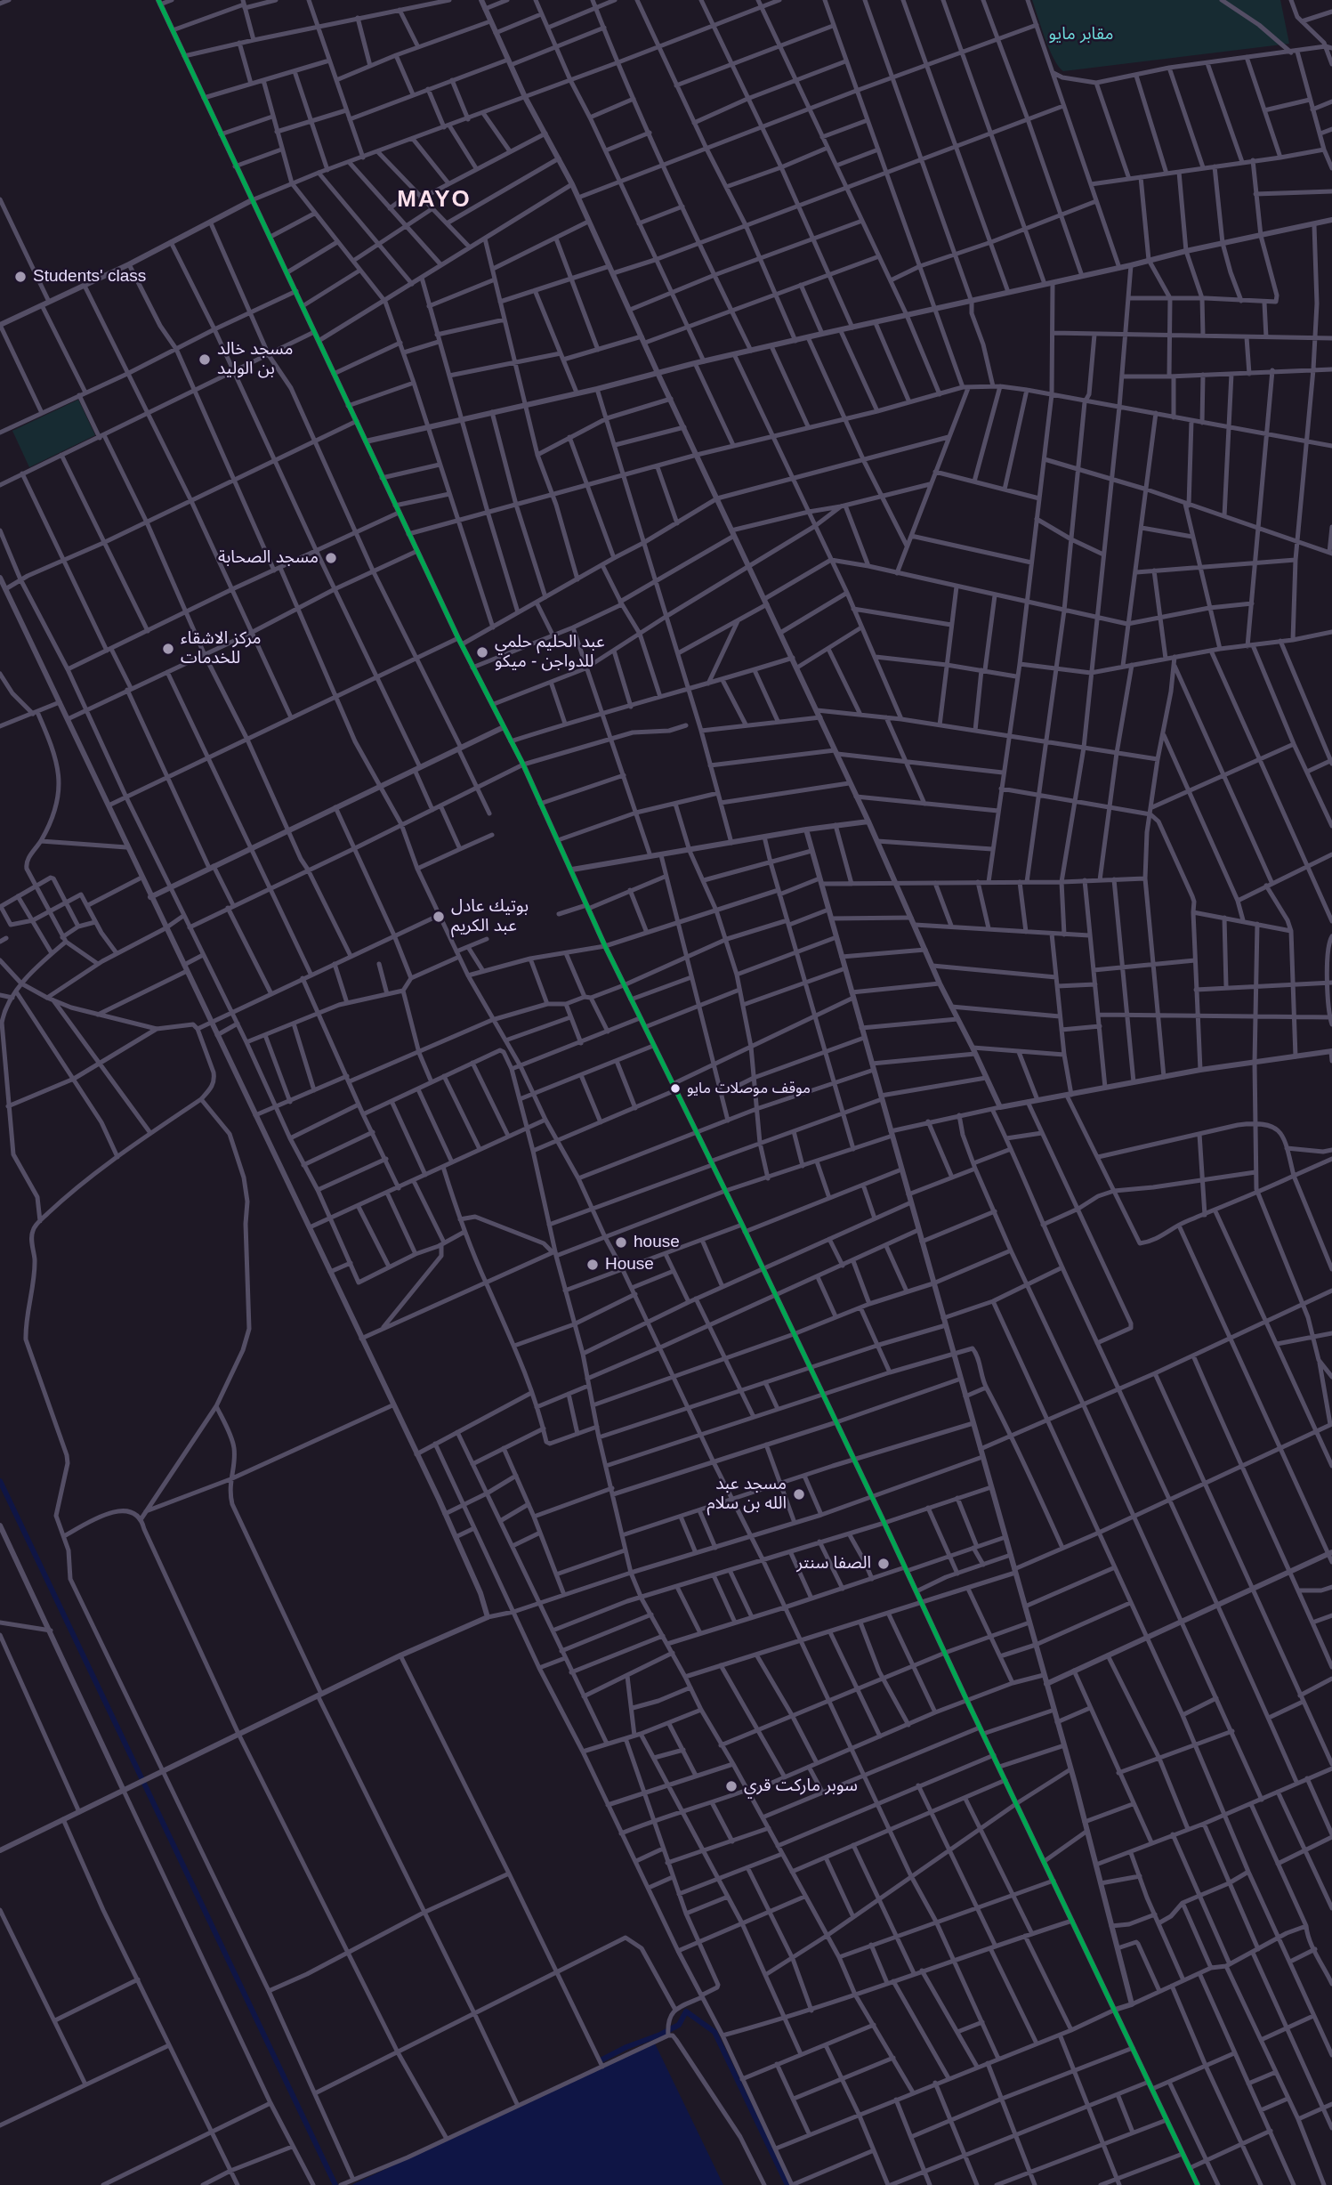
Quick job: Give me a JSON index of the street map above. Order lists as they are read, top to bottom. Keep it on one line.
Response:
{"districts":["MAYO"],"parks":["مقابر مايو"],"places":["Students' class","مسجد خالد بن الوليد","مسجد الصحابة","مركز الاشقاء للخدمات","عبد الحليم حلمي للدواجن - ميكو","بوتيك عادل عبد الكريم","موقف موصلات مايو","house","House","مسجد عبد الله بن سلام","الصفا سنتر","سوبر ماركت قري"]}
